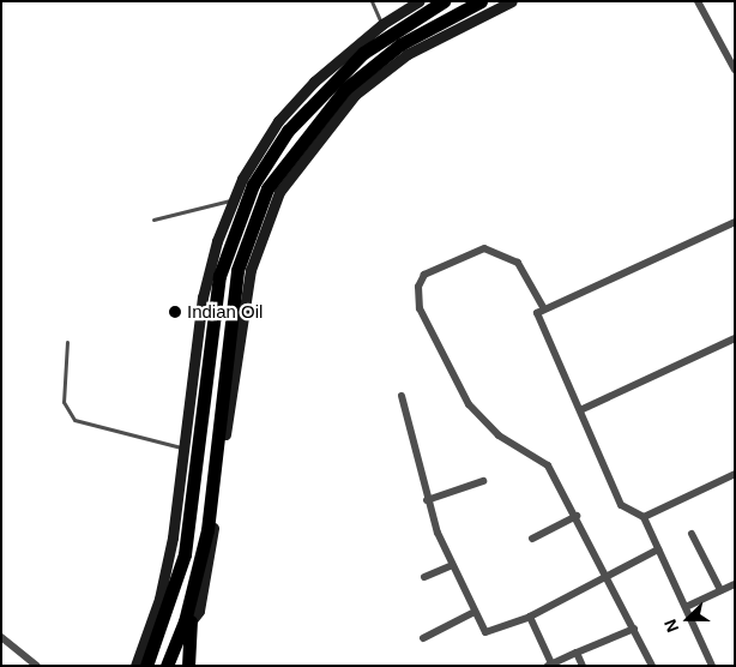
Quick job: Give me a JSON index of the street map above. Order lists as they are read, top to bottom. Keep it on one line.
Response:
{"places":["Indian Oil"],"north":"left"}
